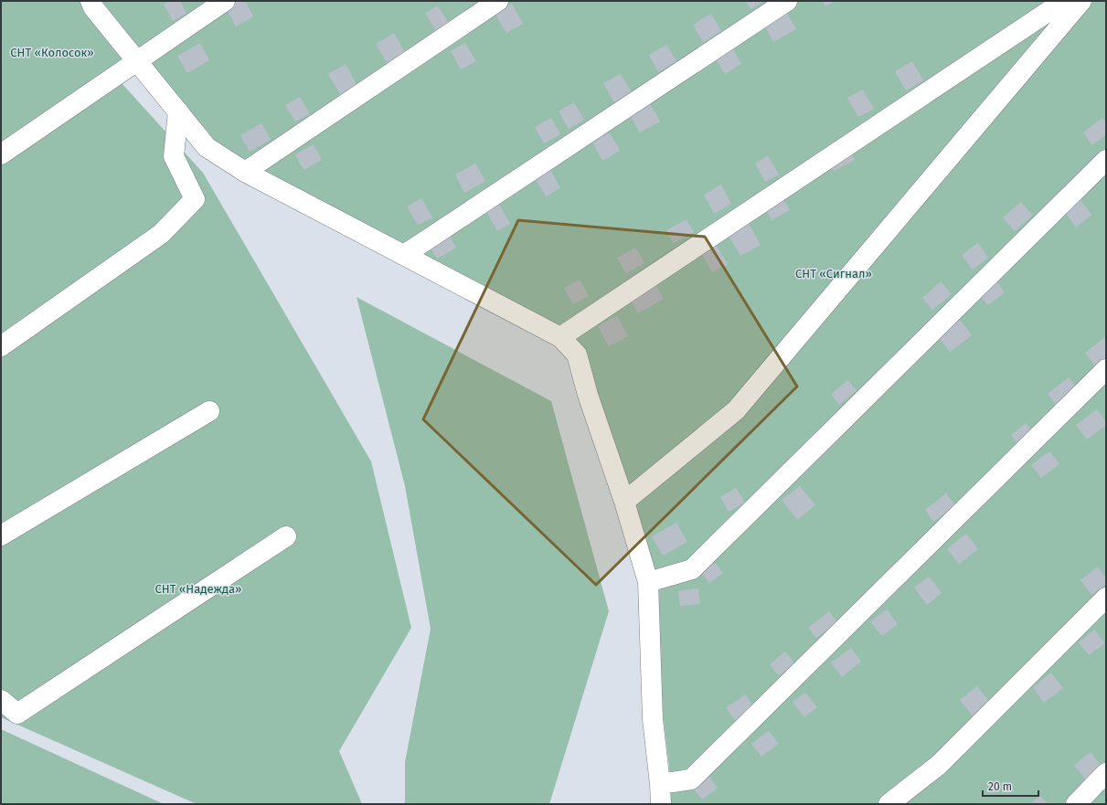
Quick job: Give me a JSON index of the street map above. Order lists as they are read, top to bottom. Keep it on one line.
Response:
{"parks":["СНТ «Колосок»","СНТ «Сигнал»","СНТ «Надежда»"],"scale_bar":"20 m"}
